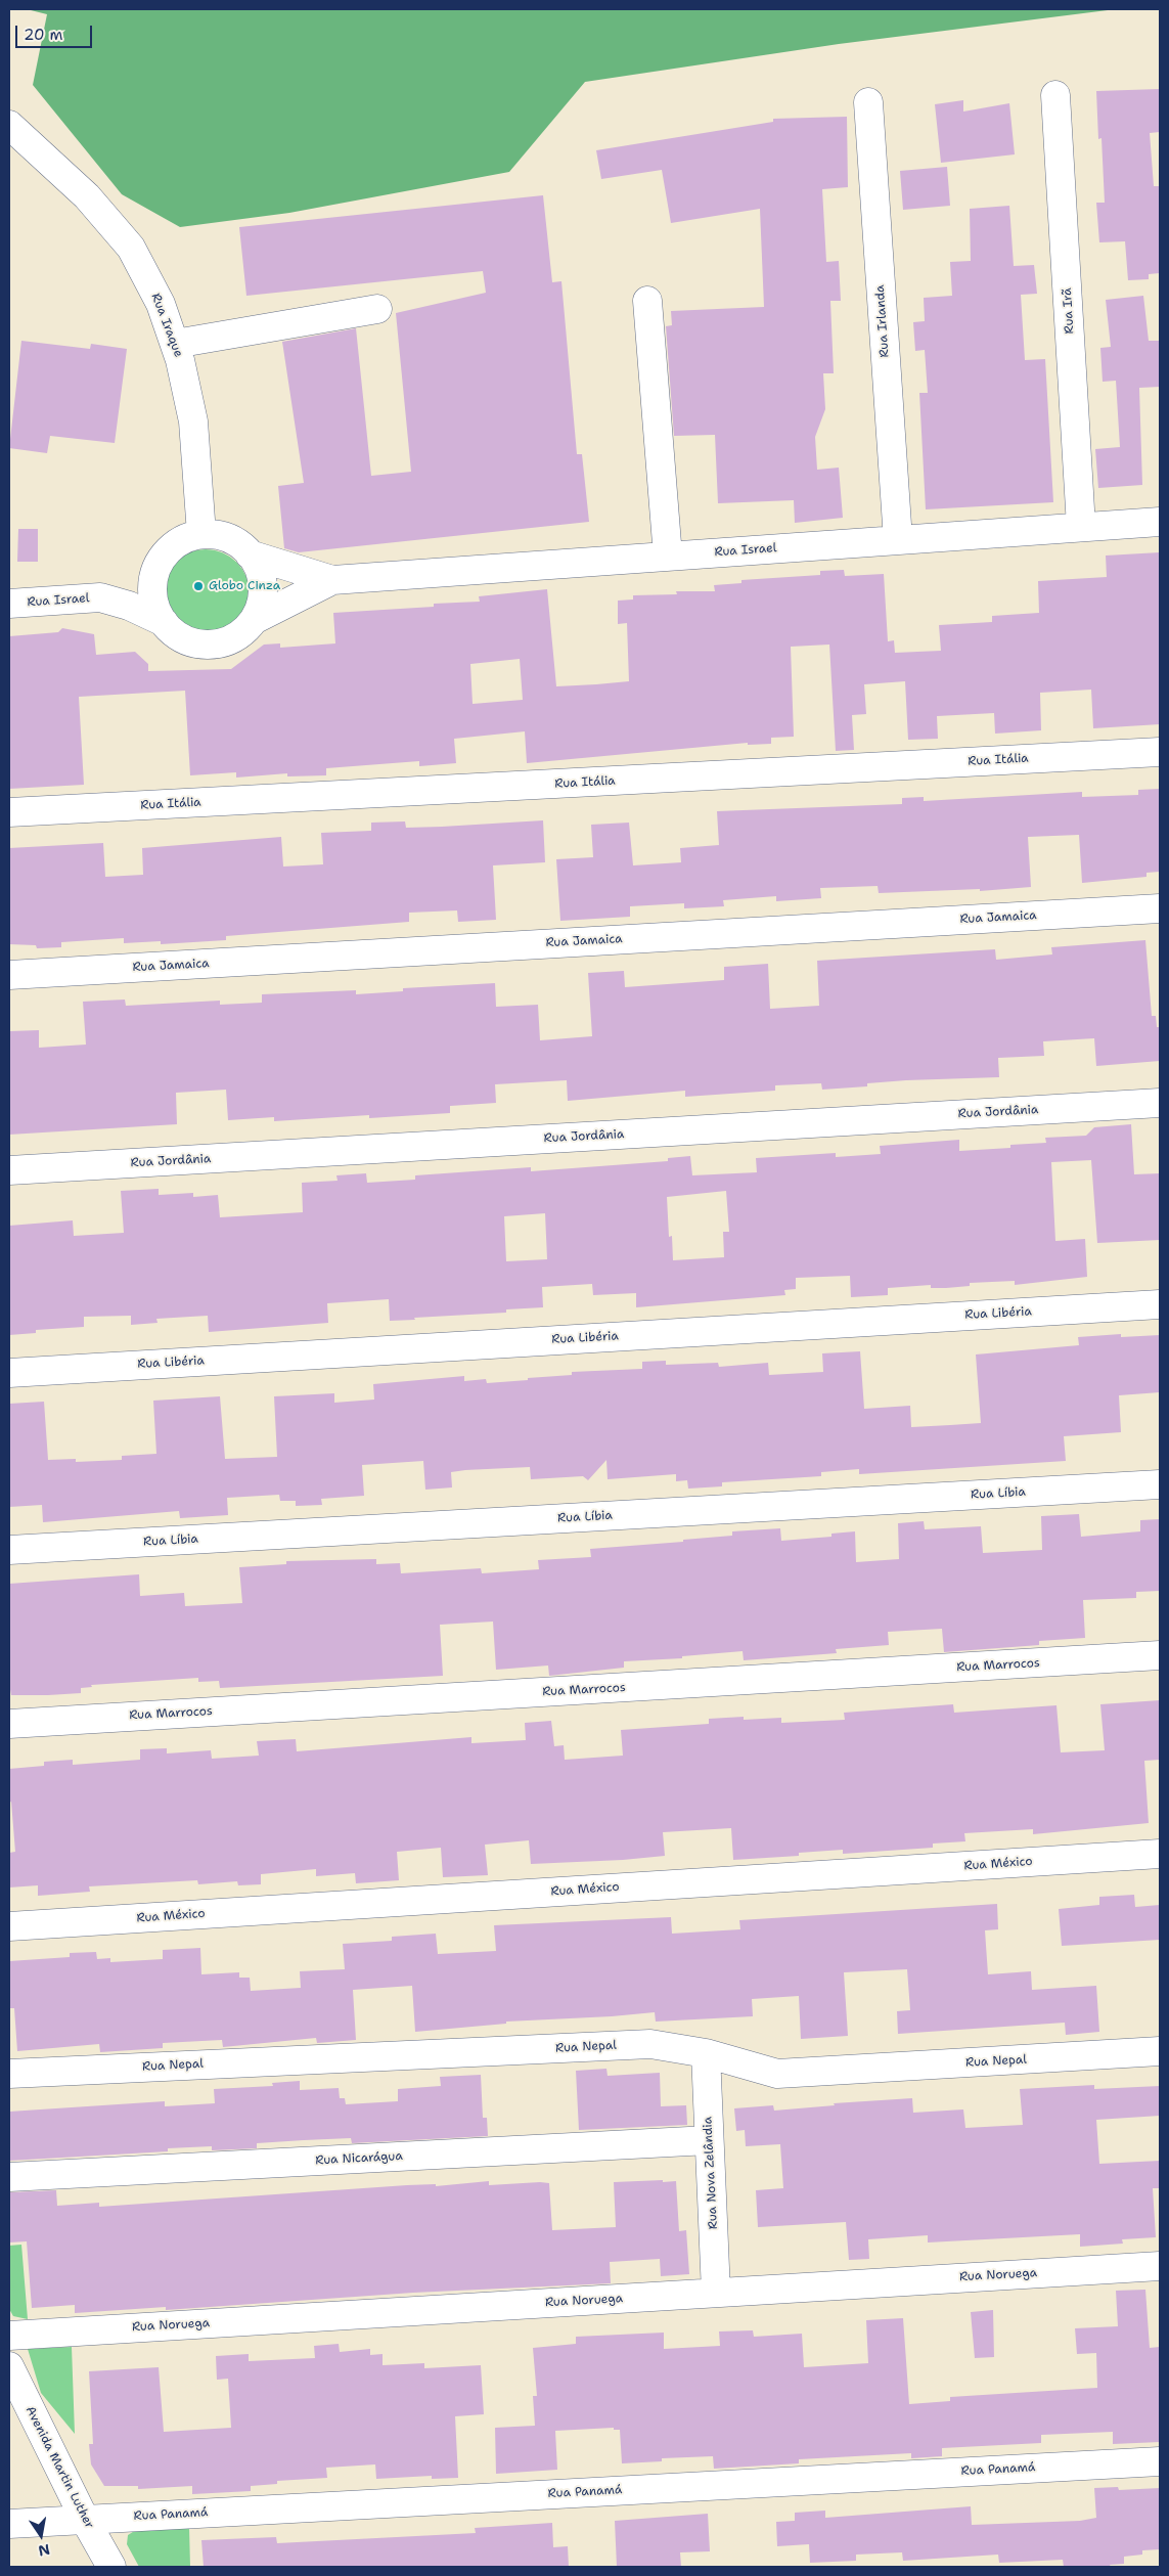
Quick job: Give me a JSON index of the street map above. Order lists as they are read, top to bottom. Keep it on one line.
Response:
{"streets":{"street":["Rua Irã","Rua Irlanda","Rua Iraque","Rua Israel","Rua Itália","Rua Jamaica","Rua Jordânia","Rua Libéria","Rua Líbia","Rua Marrocos","Rua México","Rua Nepal","Rua Nicarágua","Rua Nova Zelândia","Rua Noruega","Avenida Martin Luther","Rua Panamá"]},"crossings":[["Rua Irã","Rua Israel"],["Rua Irlanda","Rua Israel"],["Rua Iraque","Rua Israel"],["Rua Nepal","Rua Nova Zelândia"],["Rua Nicarágua","Rua Nova Zelândia"],["Rua Nova Zelândia","Rua Noruega"],["Avenida Martin Luther","Rua Panamá"]],"places":["Globo Cinza"],"scale_bar":"20 m","north":"bottom"}
